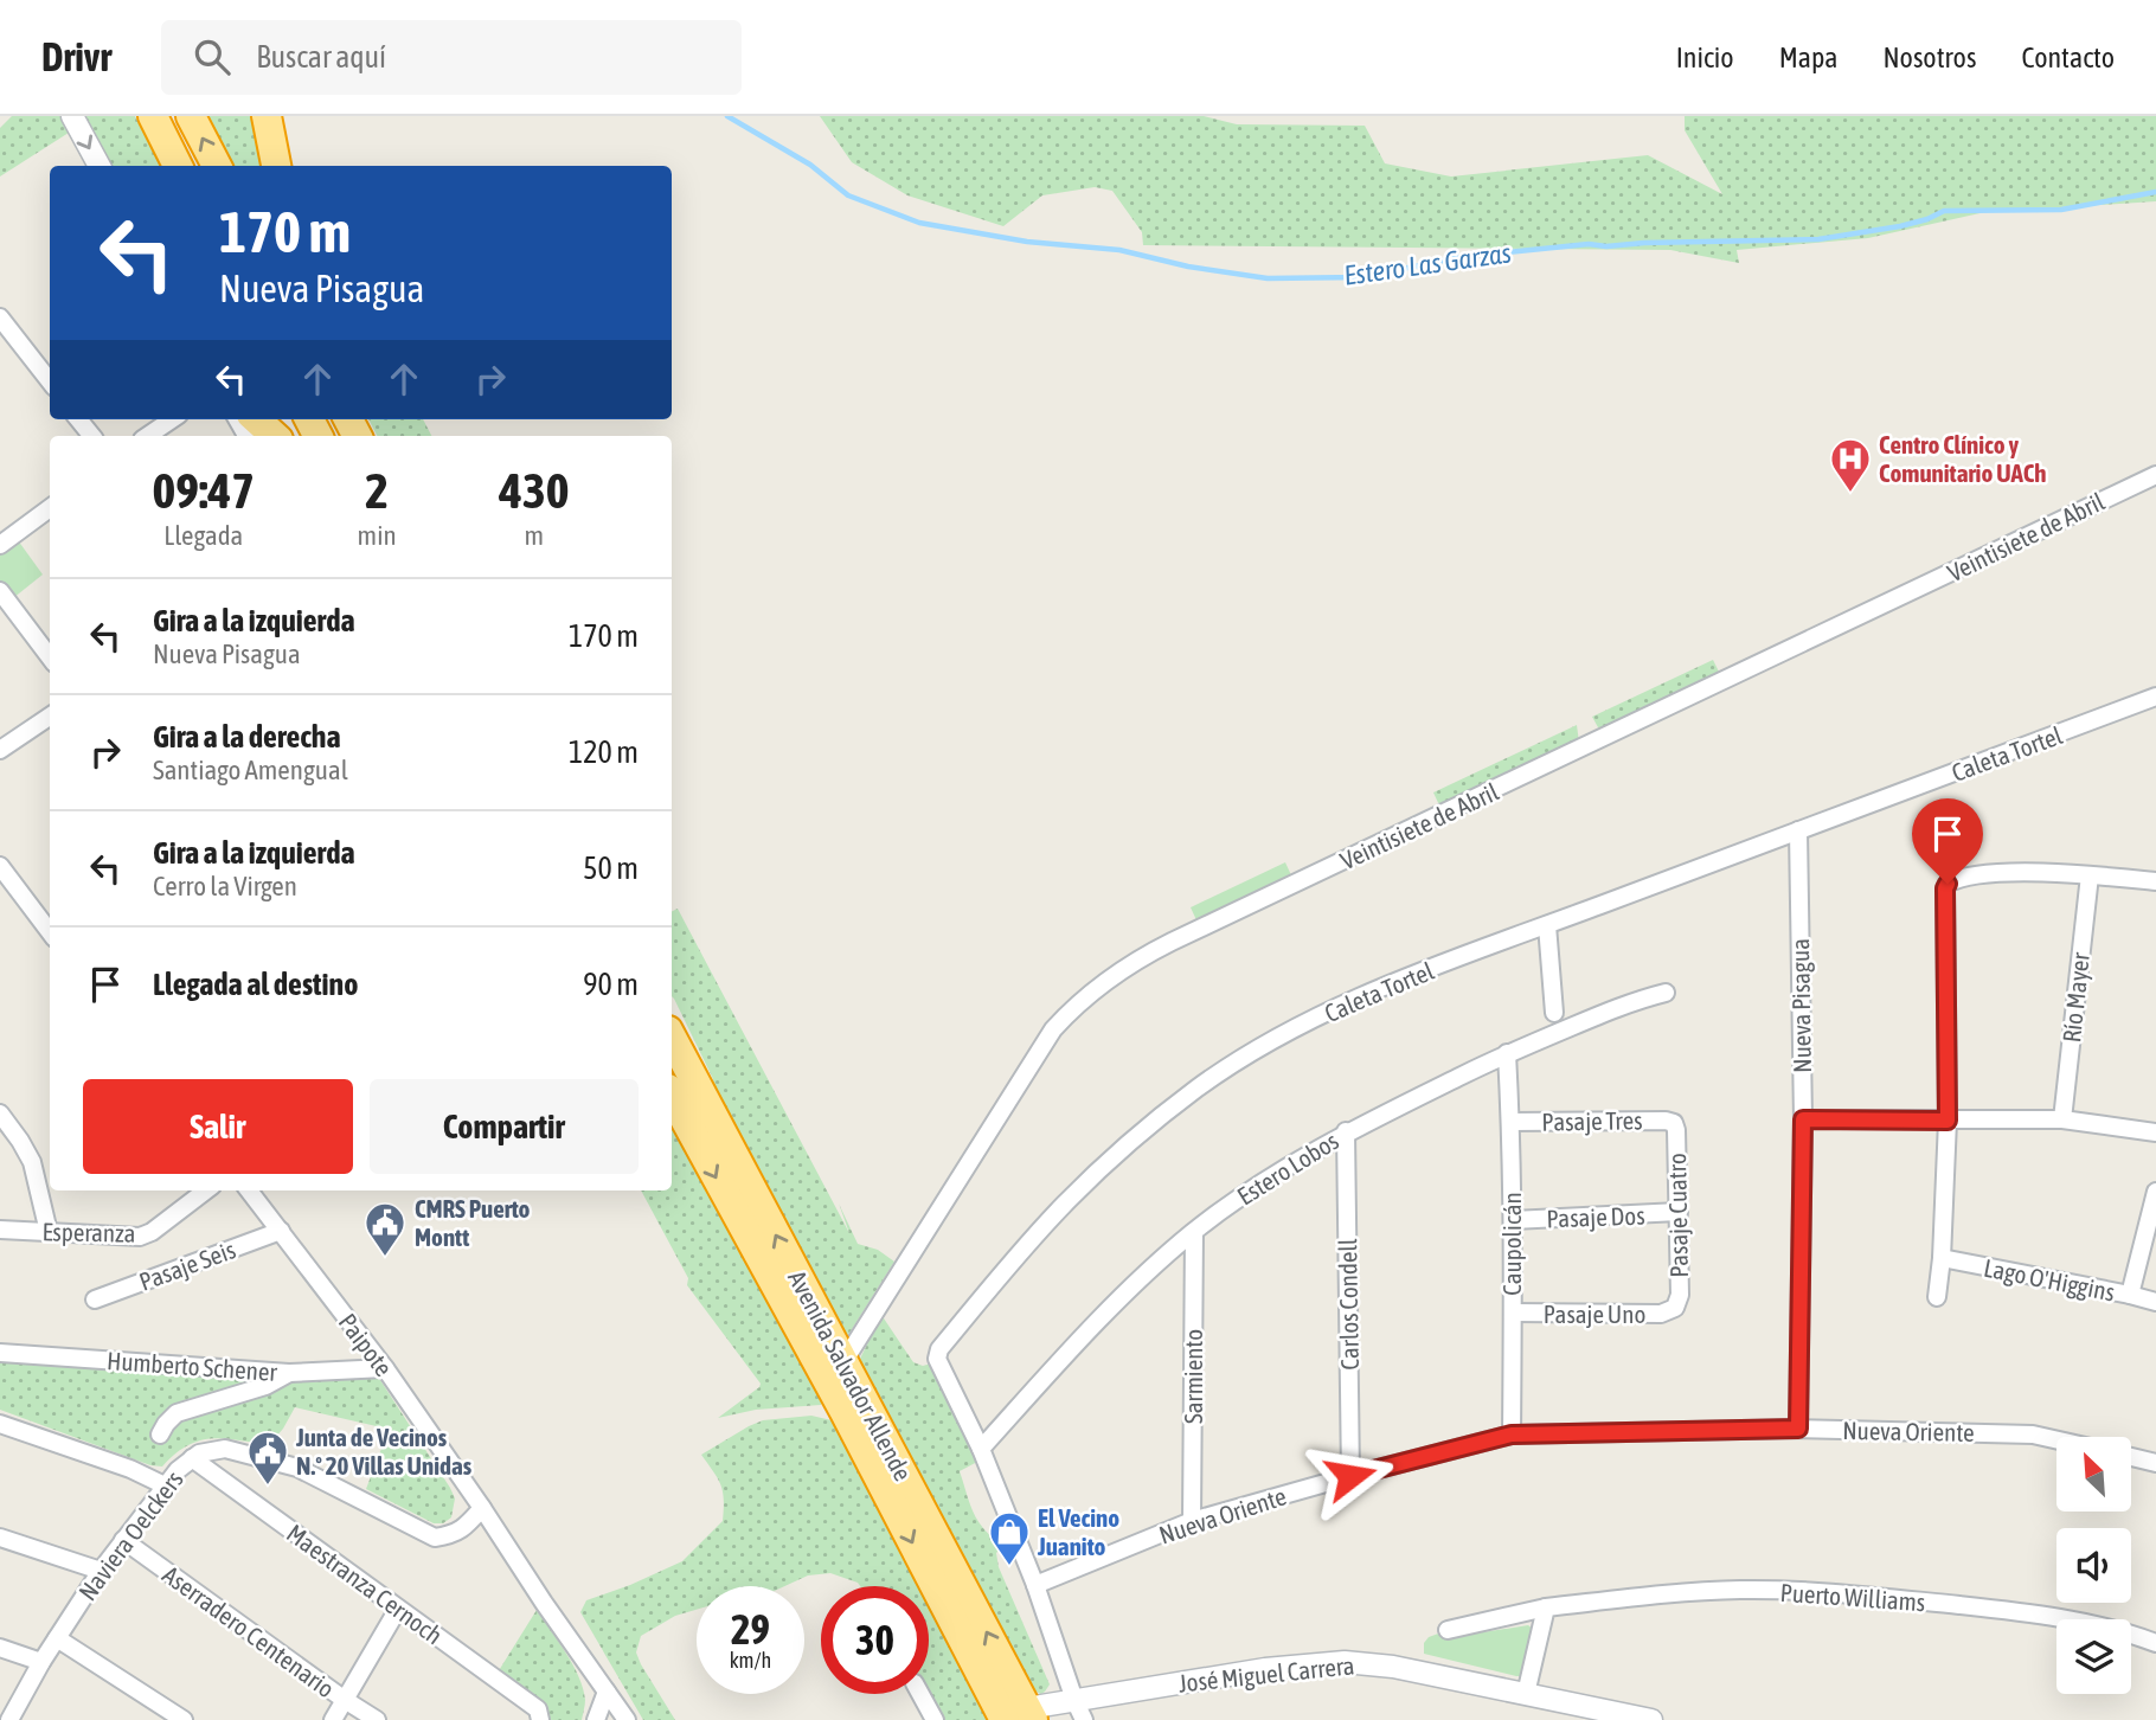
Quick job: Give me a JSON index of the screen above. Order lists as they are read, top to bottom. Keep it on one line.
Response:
{"streets":{"highway":["Avenida Salvador Allende"],"street":["Veintisiete de Abril","Caleta Tortel","Río Mayer","Nueva Pisagua","Pasaje Tres","Estero Lobos","Pasaje Cuatro","Pasaje Dos","Esperanza","Caupolicán","Pasaje Seis","Lago O'Higgins","Carlos Condell","Pasaje Uno","Paipote","Humberto Schener","Sarmiento","Nueva Oriente","Naviera Oelckers","Maestranza Cernoch","Puerto Williams","Aserradero Centenario","José Miguel Carrera"]},"crossings":[["Veintisiete de Abril","Avenida Salvador Allende"],["Caleta Tortel","Nueva Pisagua"],["Caleta Tortel","Estero Lobos"],["Caleta Tortel","Nueva Oriente"],["Caleta Tortel","José Miguel Carrera"],["Nueva Pisagua","Nueva Oriente"],["Pasaje Tres","Pasaje Cuatro"],["Pasaje Tres","Caupolicán"],["Estero Lobos","Caupolicán"],["Estero Lobos","Carlos Condell"],["Estero Lobos","Sarmiento"],["Pasaje Cuatro","Pasaje Dos"],["Pasaje Cuatro","Pasaje Uno"],["Pasaje Dos","Caupolicán"],["Caupolicán","Pasaje Uno"],["Caupolicán","Nueva Oriente"],["Pasaje Seis","Paipote"],["Carlos Condell","Nueva Oriente"],["Paipote","Humberto Schener"],["Paipote","Naviera Oelckers"],["Avenida Salvador Allende","José Miguel Carrera"],["Sarmiento","Nueva Oriente"],["Naviera Oelckers","Maestranza Cernoch"],["Naviera Oelckers","Aserradero Centenario"]],"water":["Estero Las Garzas"],"places":{"hospital":["Centro Clínico y Comunitario UACh"],"public building":["CMRS Puerto Montt","Junta de Vecinos N.º 20 Villas Unidas"],"shop":["El Vecino Juanito"]},"north":"top left","page":{"header":"Drivr","search":"Buscar aquí","nav":["Inicio","Mapa","Nosotros","Contacto"],"turn":["170 m","Nueva Pisagua"],"eta":["09:47","Llegada","2","min","430","m"],"list":[{"name":"Gira a la izquierda","note":"Nueva Pisagua","value":"170 m"},{"name":"Gira a la derecha","note":"Santiago Amengual","value":"120 m"},{"name":"Gira a la izquierda","note":"Cerro la Virgen","value":"50 m"},{"name":"Llegada al destino","value":"90 m"}],"buttons":["Salir","Compartir"],"speed":"29 km/h","limit":"30"}}
